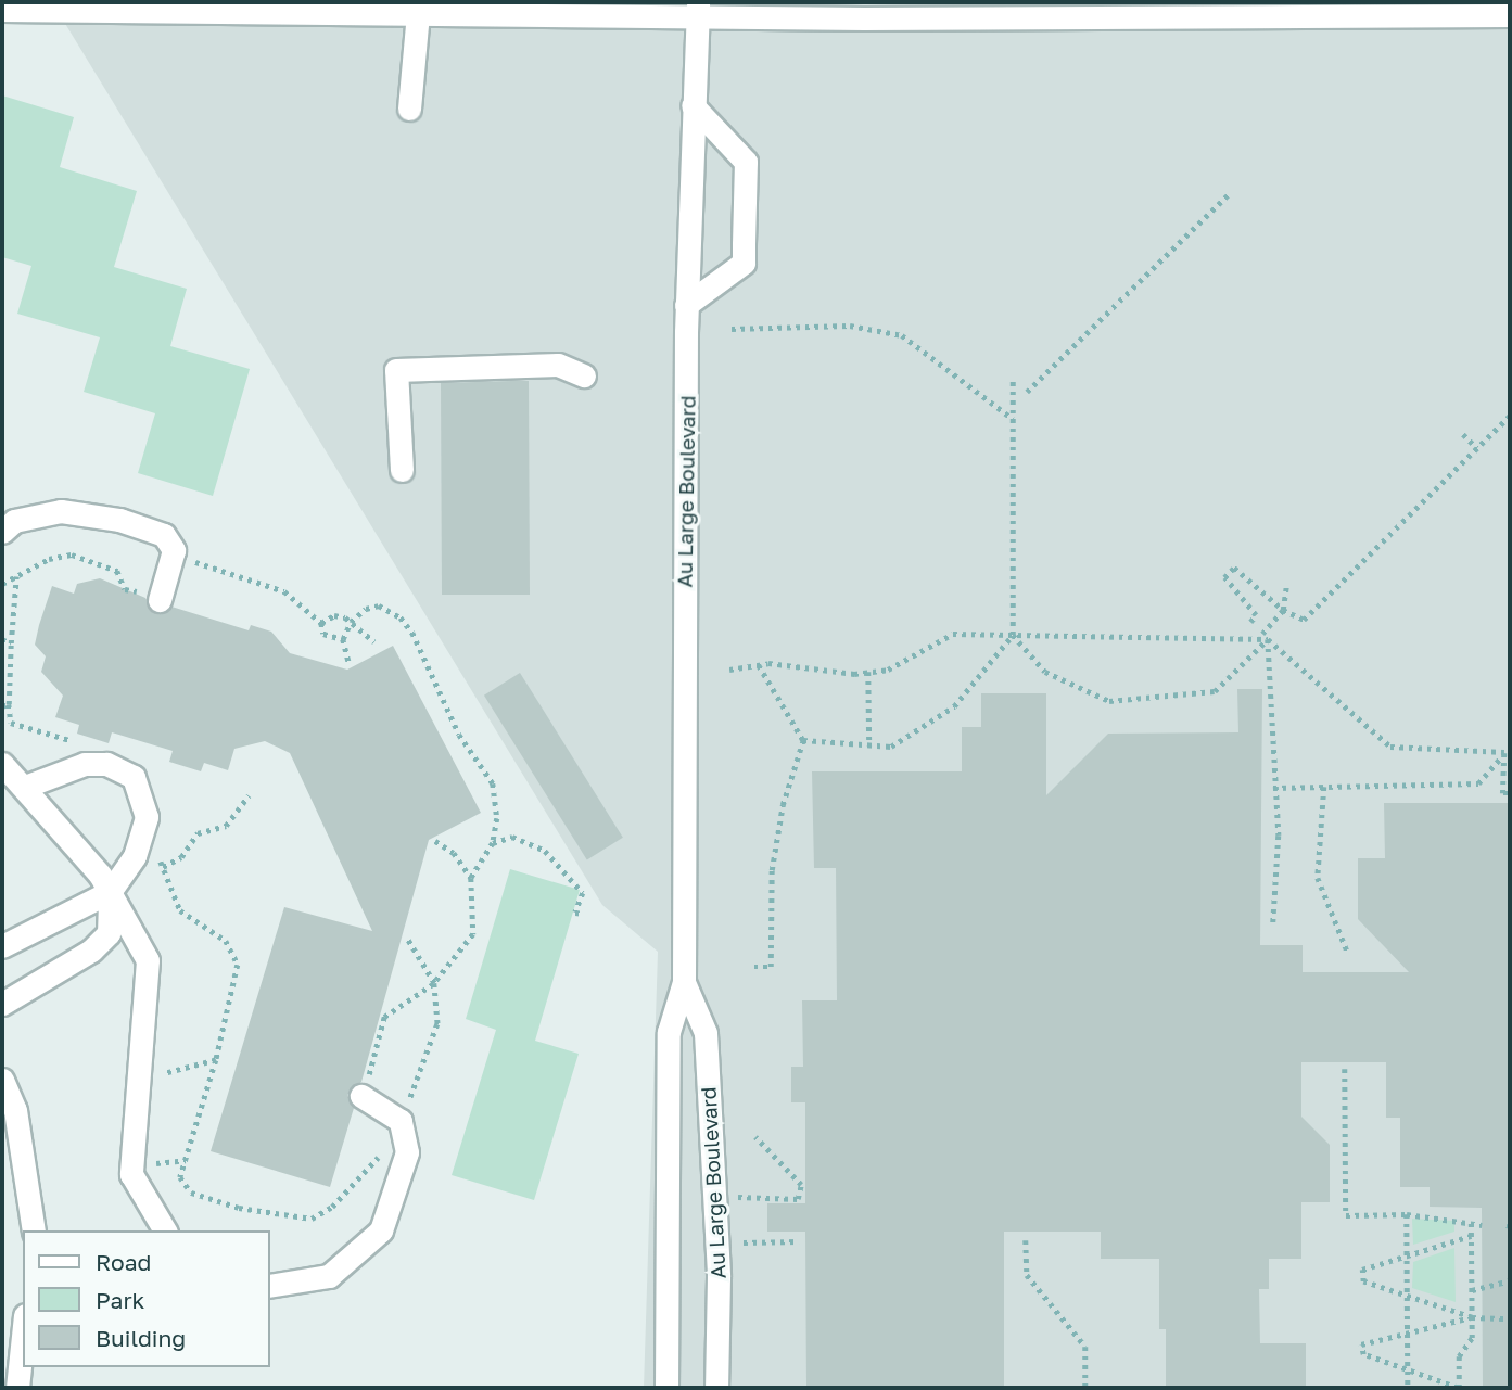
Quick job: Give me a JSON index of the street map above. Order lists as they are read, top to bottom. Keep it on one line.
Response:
{"streets":{"street":["Au Large Boulevard"]},"legend":["Road","Park","Building"]}
